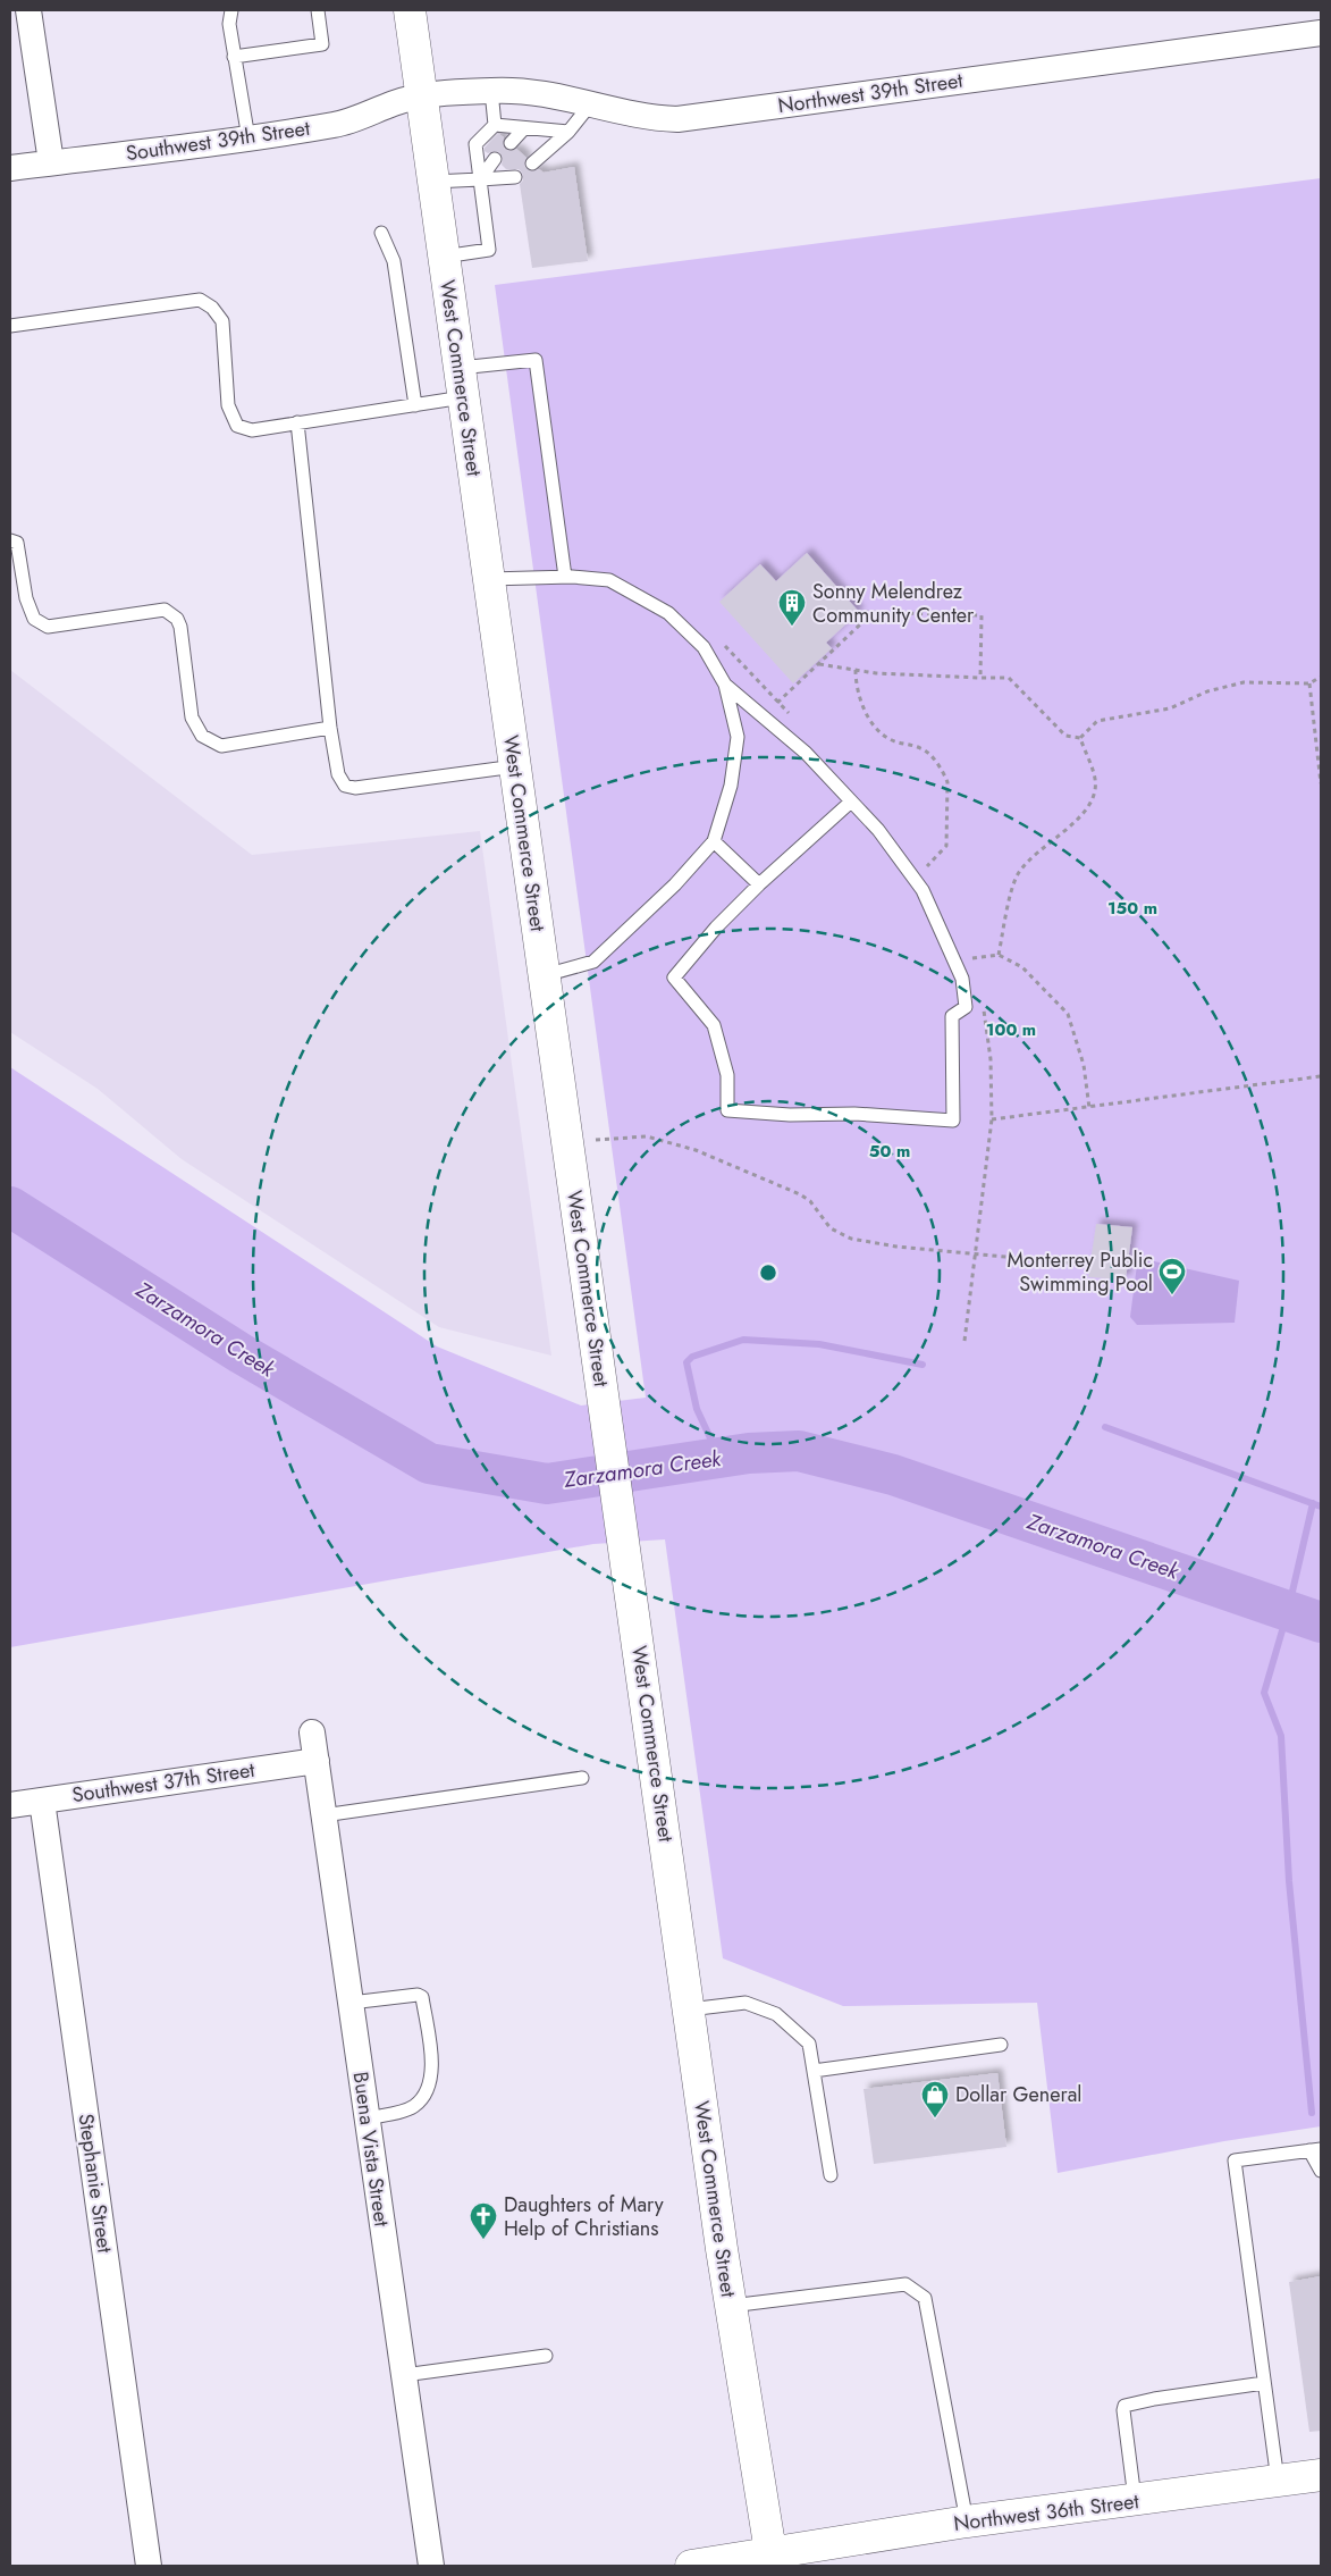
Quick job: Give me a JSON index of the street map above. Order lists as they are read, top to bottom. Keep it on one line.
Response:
{"streets":{"main road":["West Commerce Street","Northwest 36th Street"],"street":["Northwest 39th Street","Southwest 39th Street","Southwest 37th Street","Buena Vista Street","Stephanie Street"]},"crossings":[["Northwest 39th Street","Southwest 39th Street"],["Northwest 39th Street","West Commerce Street"],["Southwest 39th Street","West Commerce Street"],["West Commerce Street","Northwest 36th Street"],["Southwest 37th Street","Buena Vista Street"],["Southwest 37th Street","Stephanie Street"]],"water":["Zarzamora Creek"],"places":{"building":["Sonny Melendrez Community Center"],"sports":["Monterrey Public Swimming Pool"],"shop":["Dollar General"],"church":["Daughters of Mary Help of Christians"]},"rings":["150 m","100 m","50 m"]}
